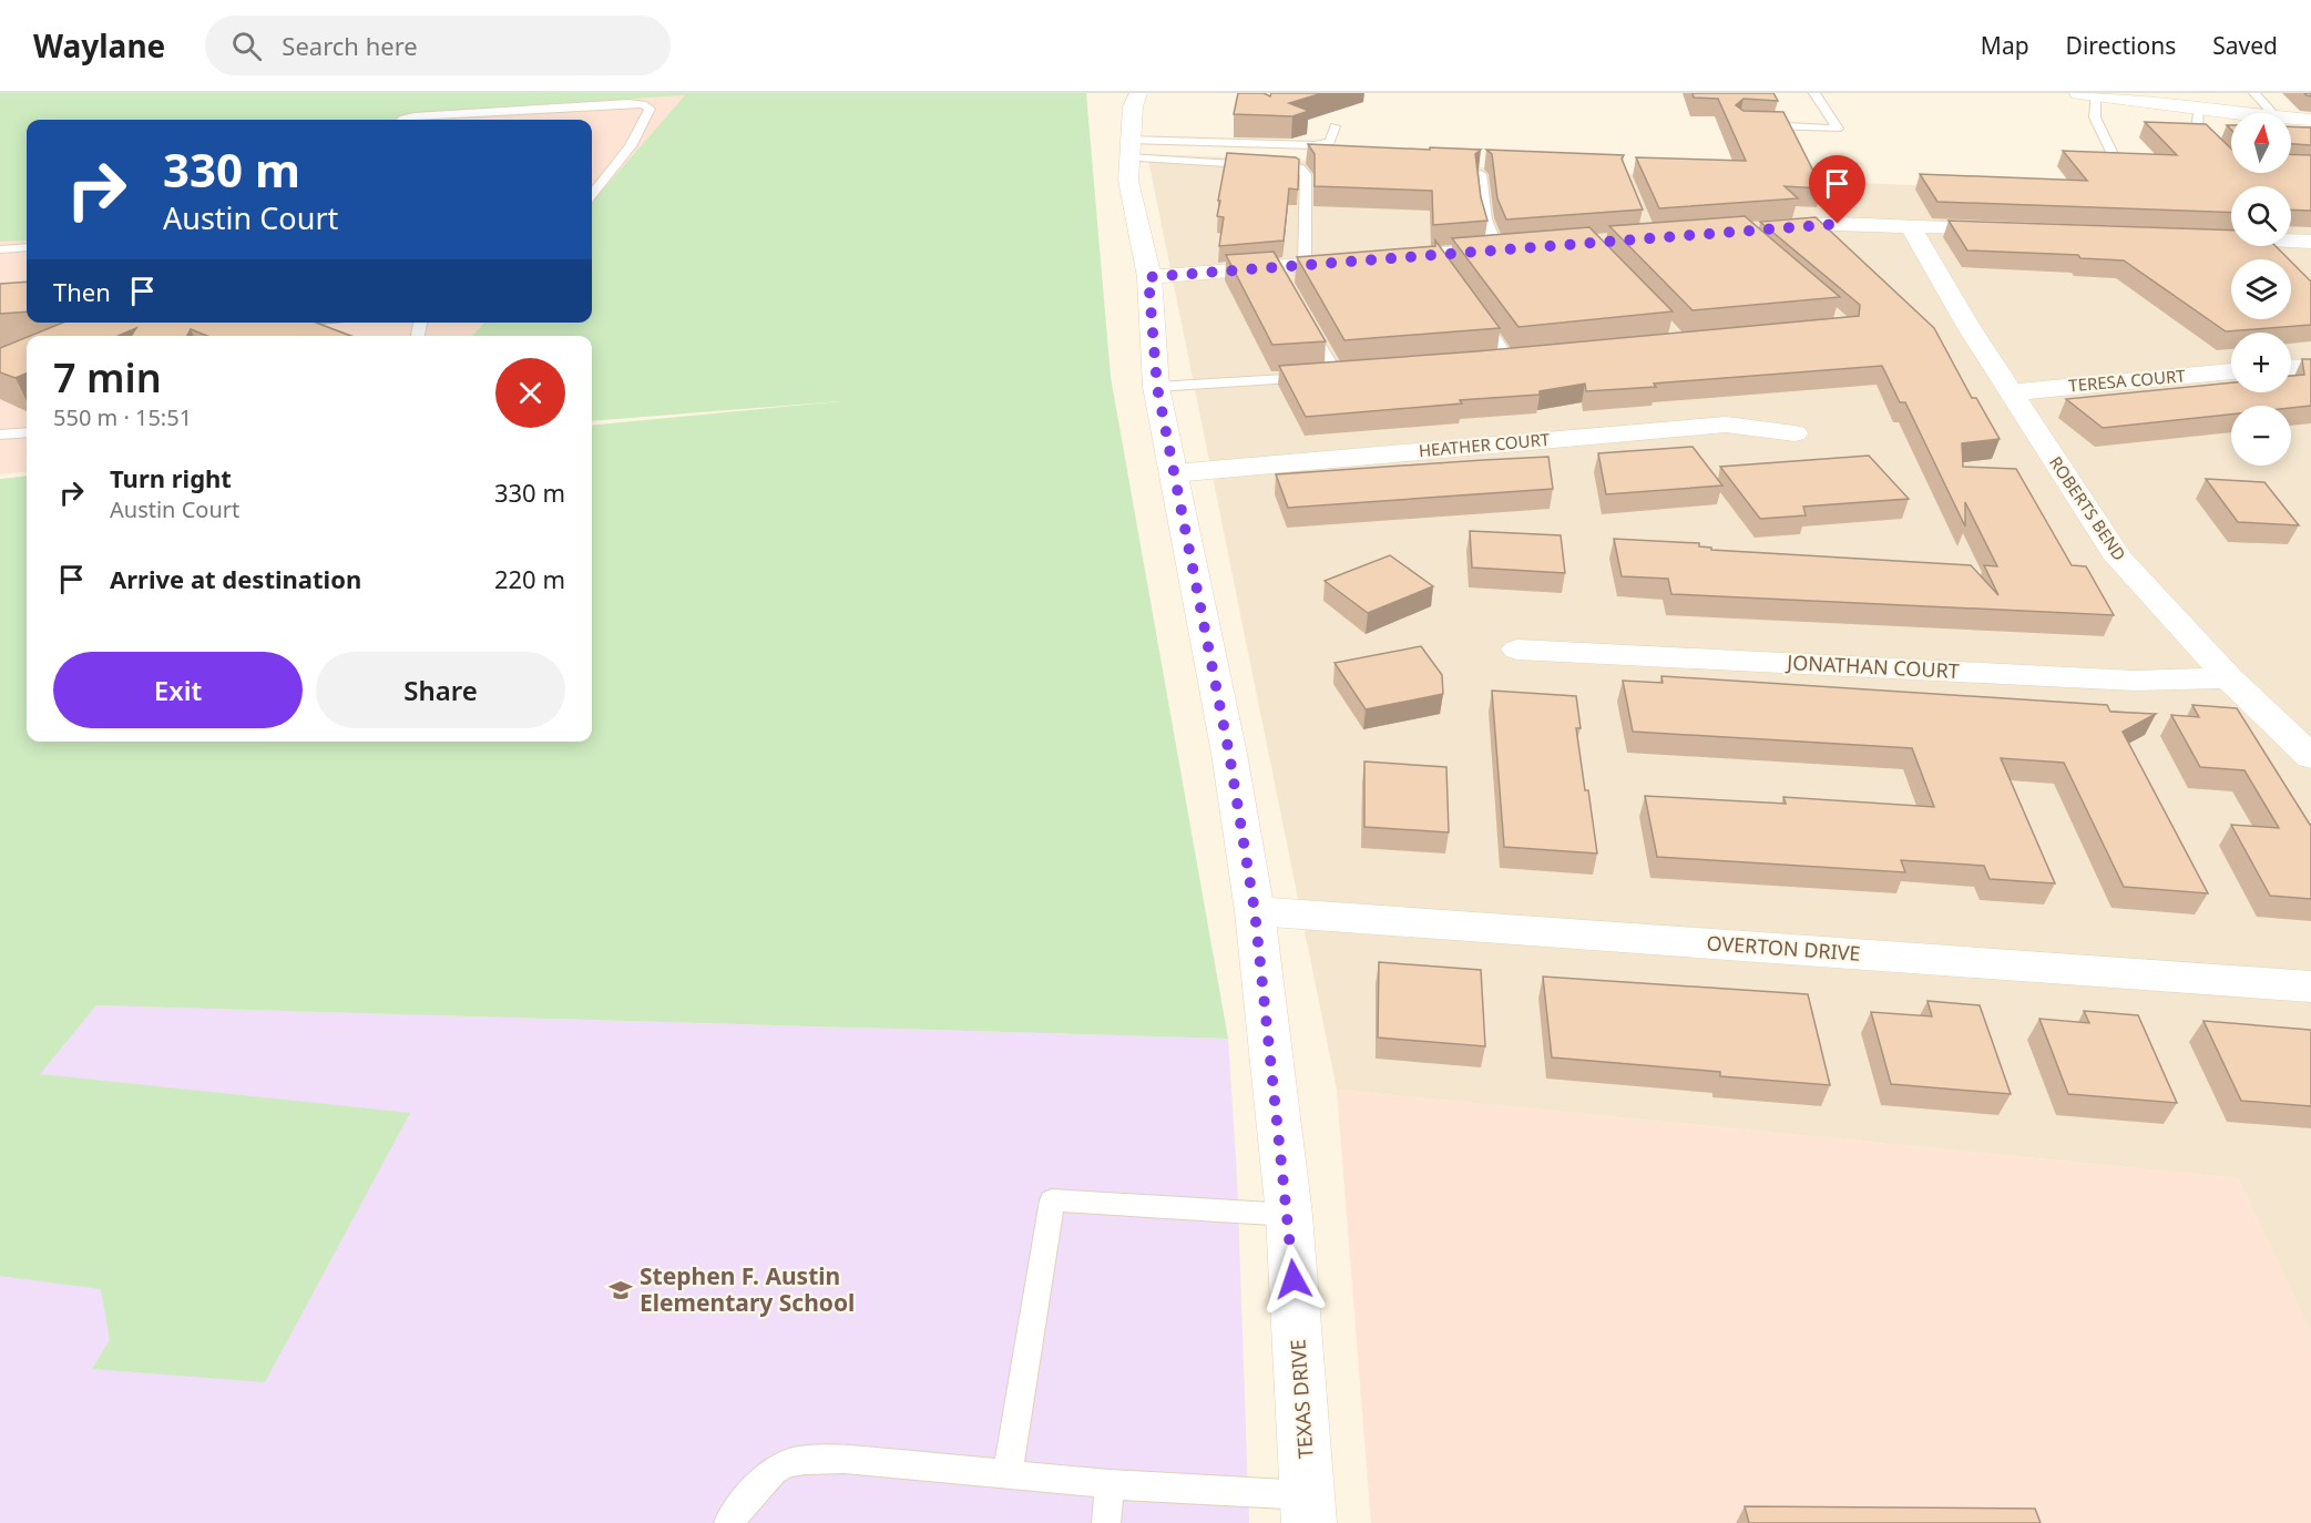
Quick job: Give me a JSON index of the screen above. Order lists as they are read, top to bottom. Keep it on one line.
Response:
{"streets":{"street":["TERESA COURT","HEATHER COURT","ROBERTS BEND","JONATHAN COURT","OVERTON DRIVE","TEXAS DRIVE"]},"crossings":[["TERESA COURT","ROBERTS BEND"],["HEATHER COURT","TEXAS DRIVE"],["ROBERTS BEND","JONATHAN COURT"],["OVERTON DRIVE","TEXAS DRIVE"]],"places":{"school or university":["Stephen F. Austin Elementary School"]},"north":"top","page":{"header":"Waylane","search":"Search here","nav":["Map","Directions","Saved"],"map_buttons":["+","−"],"turn":["330 m","Austin Court"],"then":"Then","heading":["7 min","550 m · 15:51"],"list":[{"name":"Turn right","note":"Austin Court","value":"330 m"},{"name":"Arrive at destination","value":"220 m"}],"buttons":["Exit","Share"]}}
